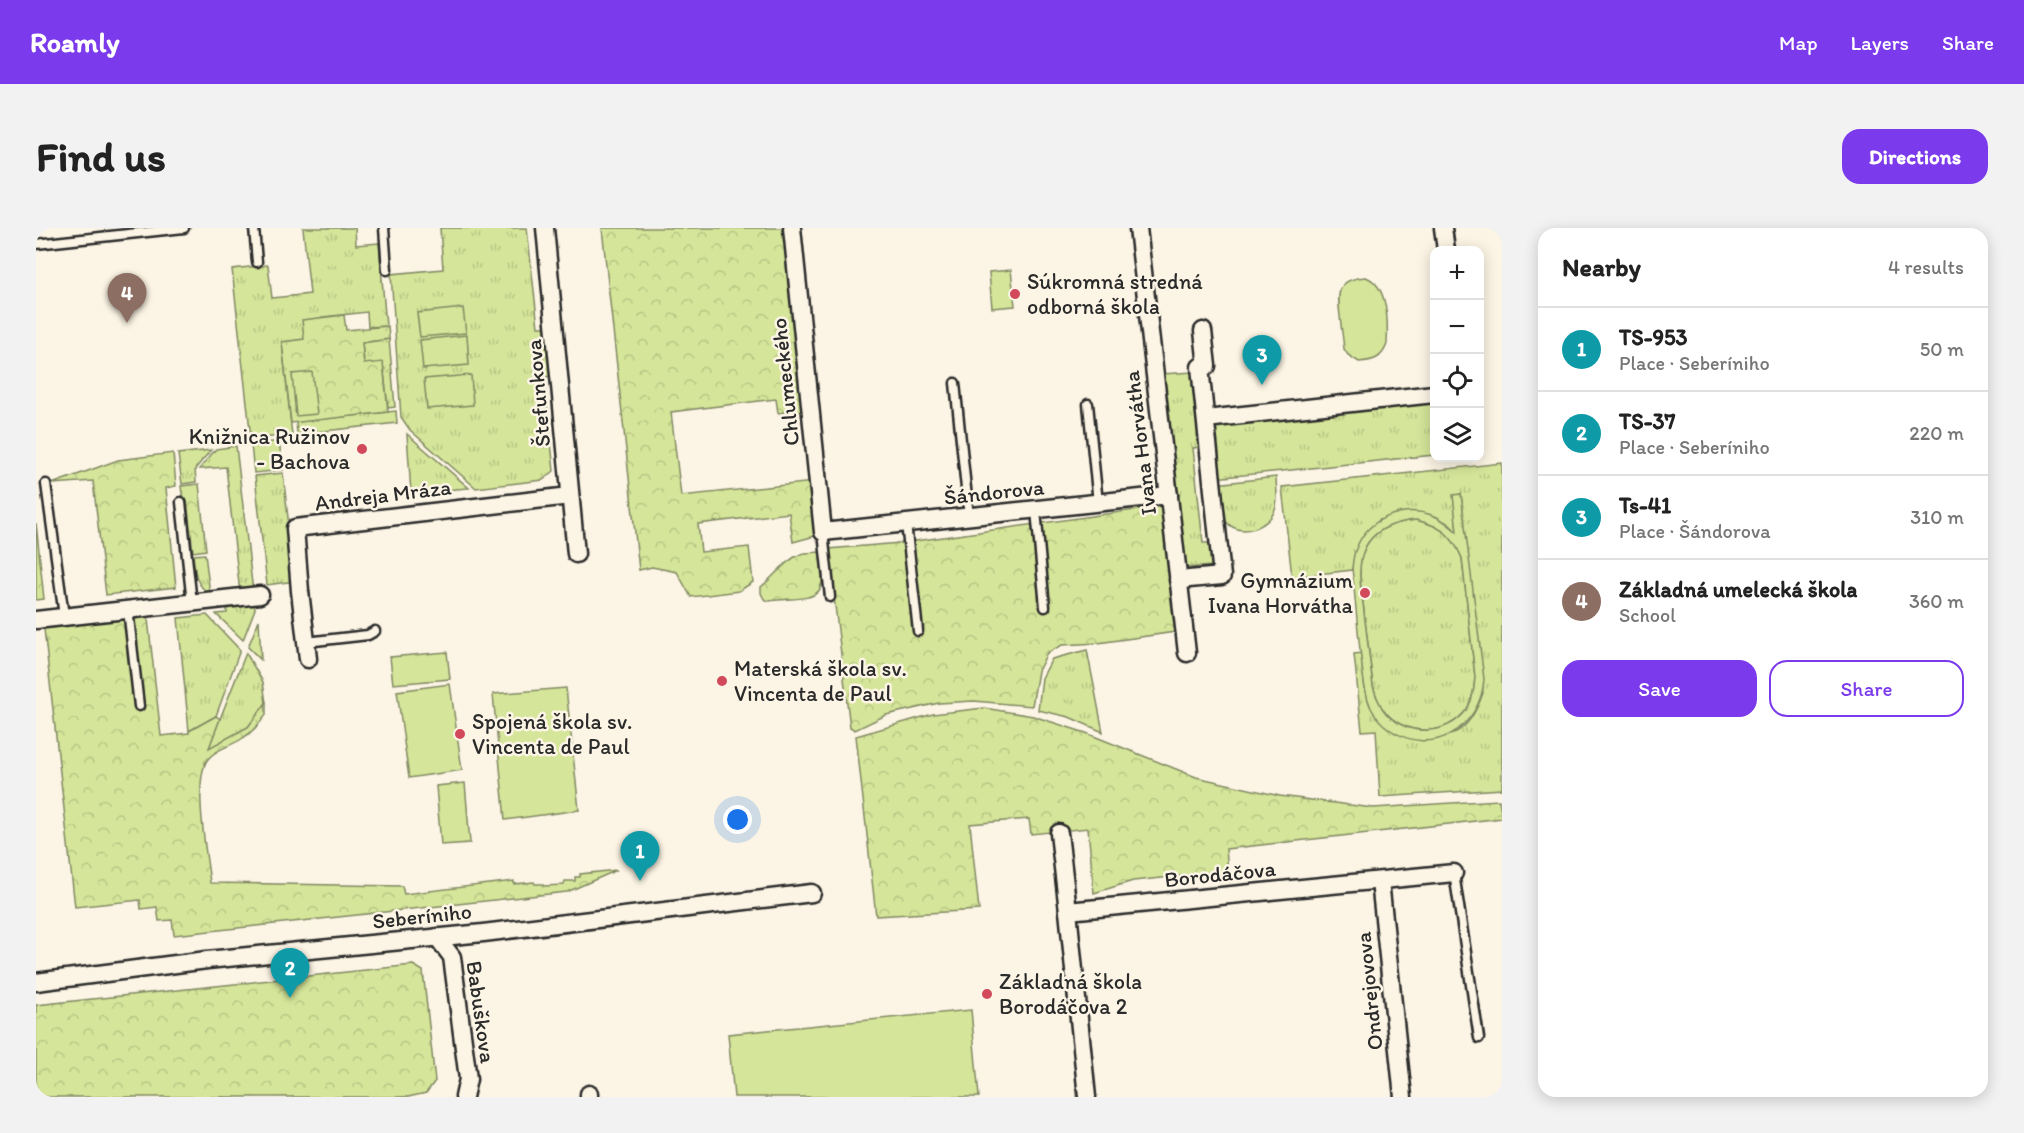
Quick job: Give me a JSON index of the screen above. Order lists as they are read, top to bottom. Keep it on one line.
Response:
{"streets":{"street":["Chlumeckého","Štefunkova","Ivana Horvátha","Šándorova","Andreja Mráza","Borodáčova","Seberíniho","Ondrejovova","Babuškova"]},"crossings":[["Chlumeckého","Šándorova"],["Štefunkova","Andreja Mráza"],["Ivana Horvátha","Šándorova"],["Borodáčova","Ondrejovova"],["Seberíniho","Babuškova"]],"places":["Súkromná stredná odborná škola","Knižnica Ružinov - Bachova","Gymnázium Ivana Horvátha","Materská škola sv. Vincenta de Paul","Spojená škola sv. Vincenta de Paul","Základná škola Borodáčova 2"],"page":{"header":"Roamly","nav":["Map","Layers","Share"],"buttons":["Directions",["Save","Share"]],"title":"Find us","heading":["Nearby","4 results"],"map_buttons":["+","−"],"pins":["4","3","1","2"],"list":[{"mark":"1","name":"TS-953","note":"Place · Seberíniho","value":"50 m"},{"mark":"2","name":"TS-37","note":"Place · Seberíniho","value":"220 m"},{"mark":"3","name":"Ts-41","note":"Place · Šándorova","value":"310 m"},{"mark":"4","name":"Základná umelecká škola","note":"School","value":"360 m"}]}}
